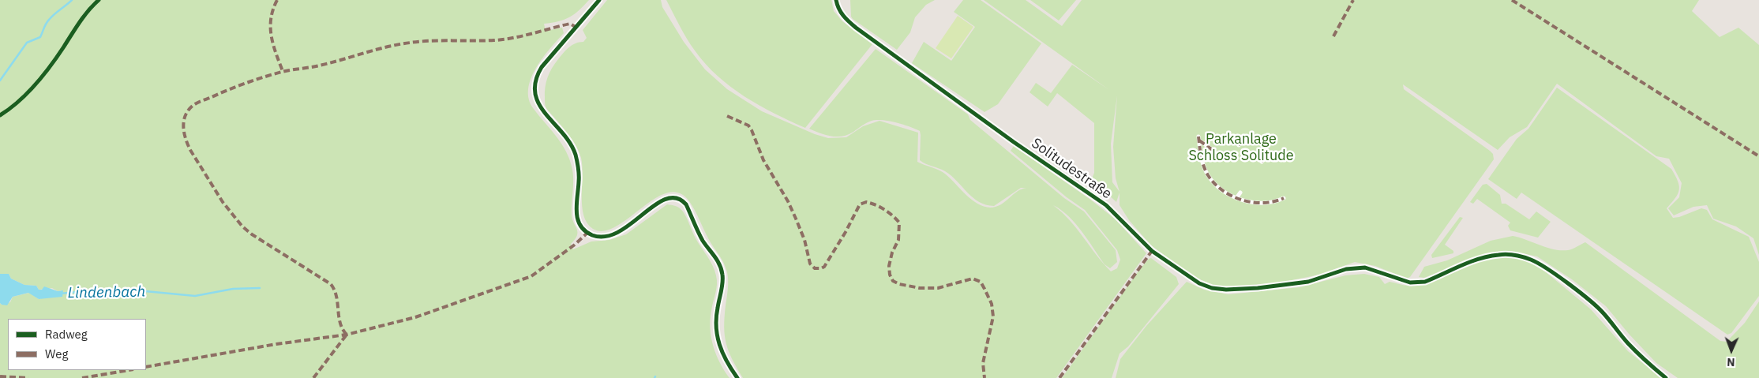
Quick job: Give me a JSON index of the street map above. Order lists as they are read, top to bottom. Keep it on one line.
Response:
{"streets":{"street":["Solitudestraße"]},"water":["Lindenbach"],"parks":["Parkanlage Schloss Solitude"],"legend":["Radweg","Weg"],"north":"bottom"}
